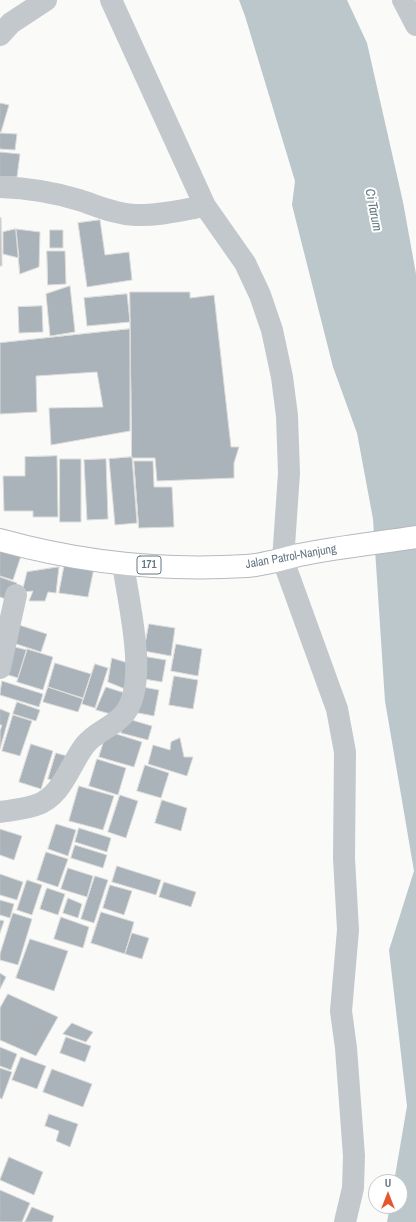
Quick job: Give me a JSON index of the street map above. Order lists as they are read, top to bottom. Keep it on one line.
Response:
{"streets":{"main road":["Jalan Patrol-Nanjung","171"]},"water":["Ci Tarum"],"north":"top"}
